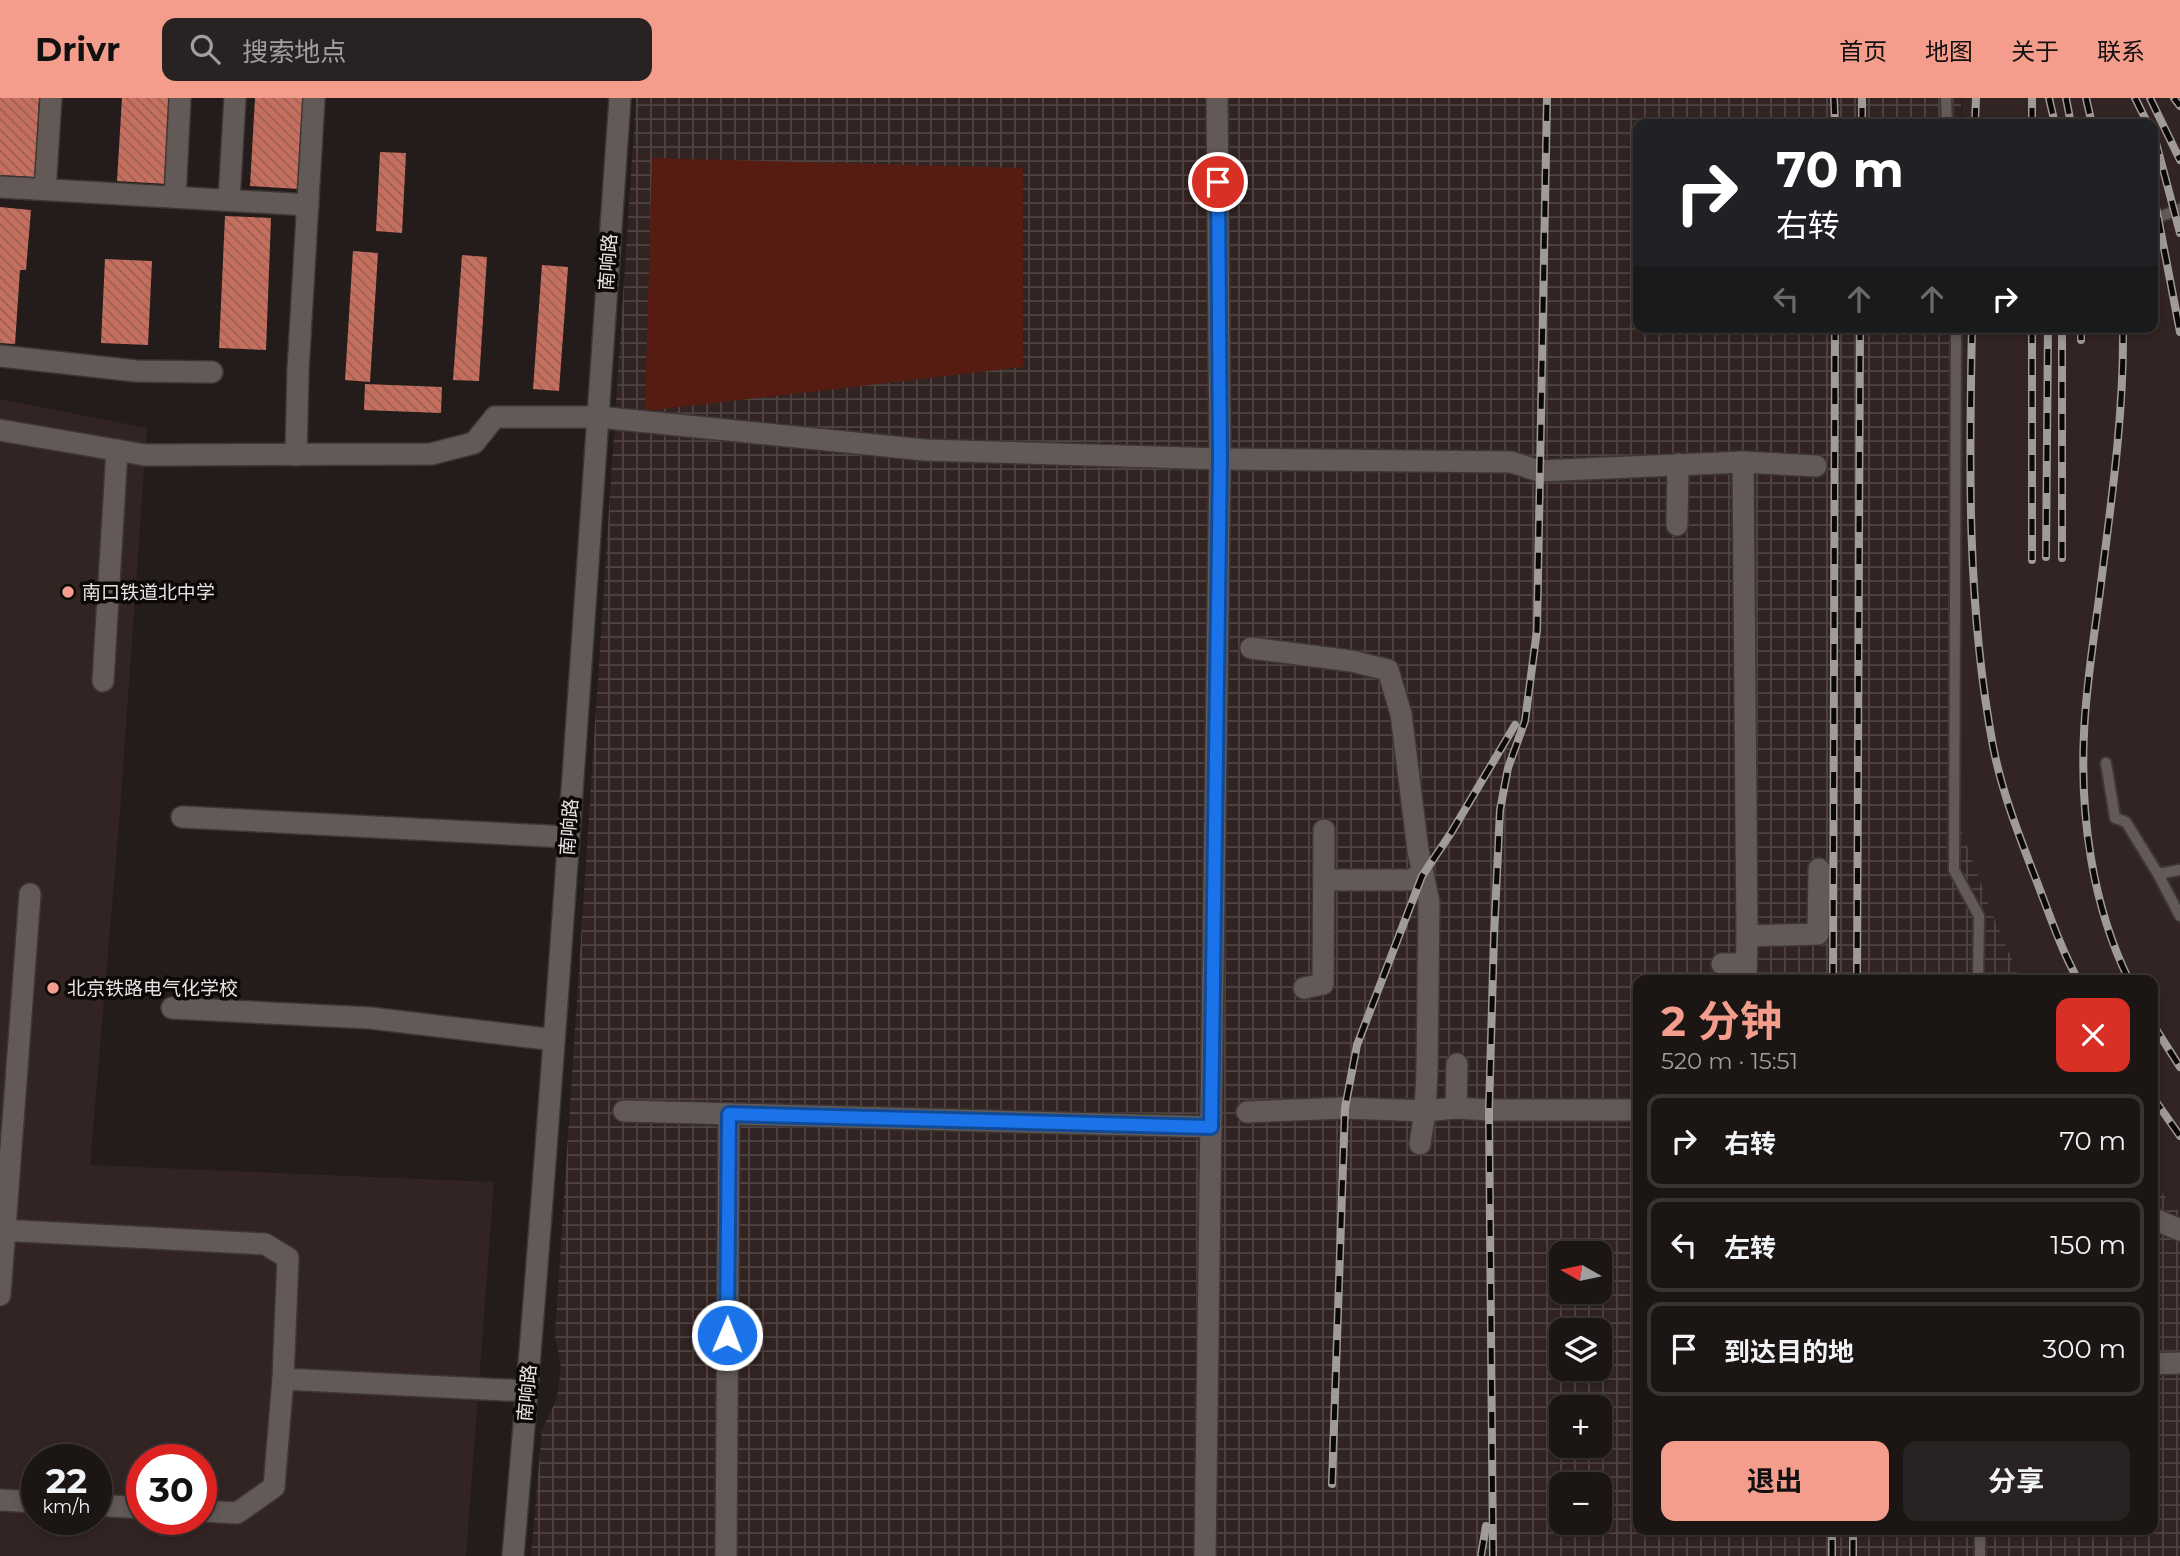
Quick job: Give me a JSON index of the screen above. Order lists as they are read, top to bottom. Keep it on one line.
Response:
{"streets":{"street":["南响路"]},"places":["南口铁道北中学","北京铁路电气化学校"],"north":"left","page":{"header":"Drivr","search":"搜索地点","nav":["首页","地图","关于","联系"],"turn":["70 m","右转"],"heading":["2 分钟","520 m · 15:51"],"list":[{"name":"右转","value":"70 m"},{"name":"左转","value":"150 m"},{"name":"到达目的地","value":"300 m"}],"map_buttons":["+","−"],"buttons":["退出","分享"],"speed":"22 km/h","limit":"30"}}
